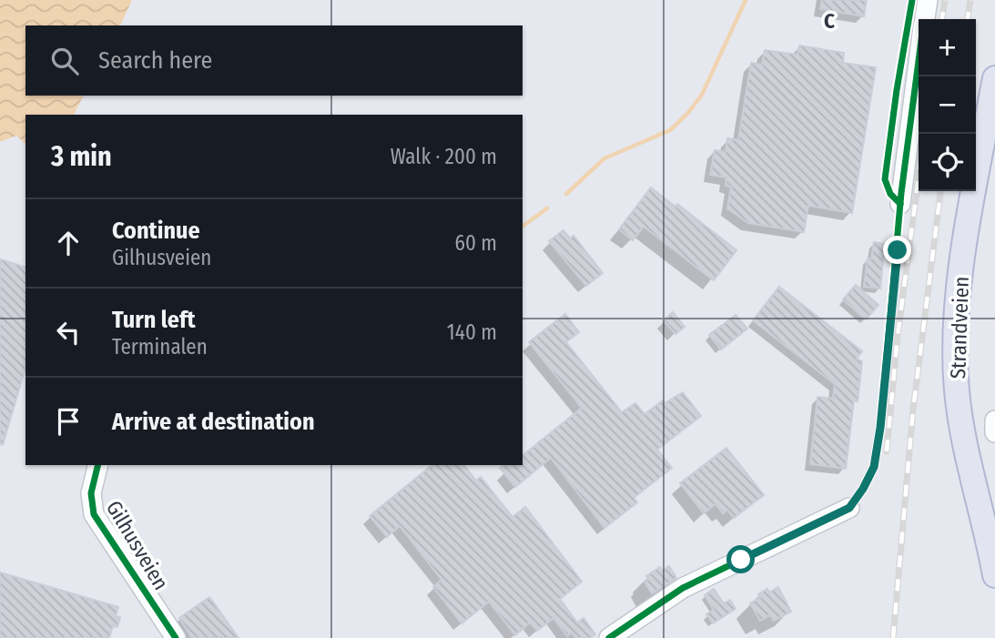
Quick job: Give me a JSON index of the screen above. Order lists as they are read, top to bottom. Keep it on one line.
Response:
{"streets":{"main road":["Strandveien"],"street":["Gilhusveien"]},"page":{"map_buttons":["+","−"],"search":"Search here","heading":["3 min","Walk · 200 m"],"list":[["Continue","Gilhusveien","60 m"],["Turn left","Terminalen","140 m"],"Arrive at destination"]},"grid":{"columns":["C"]}}
